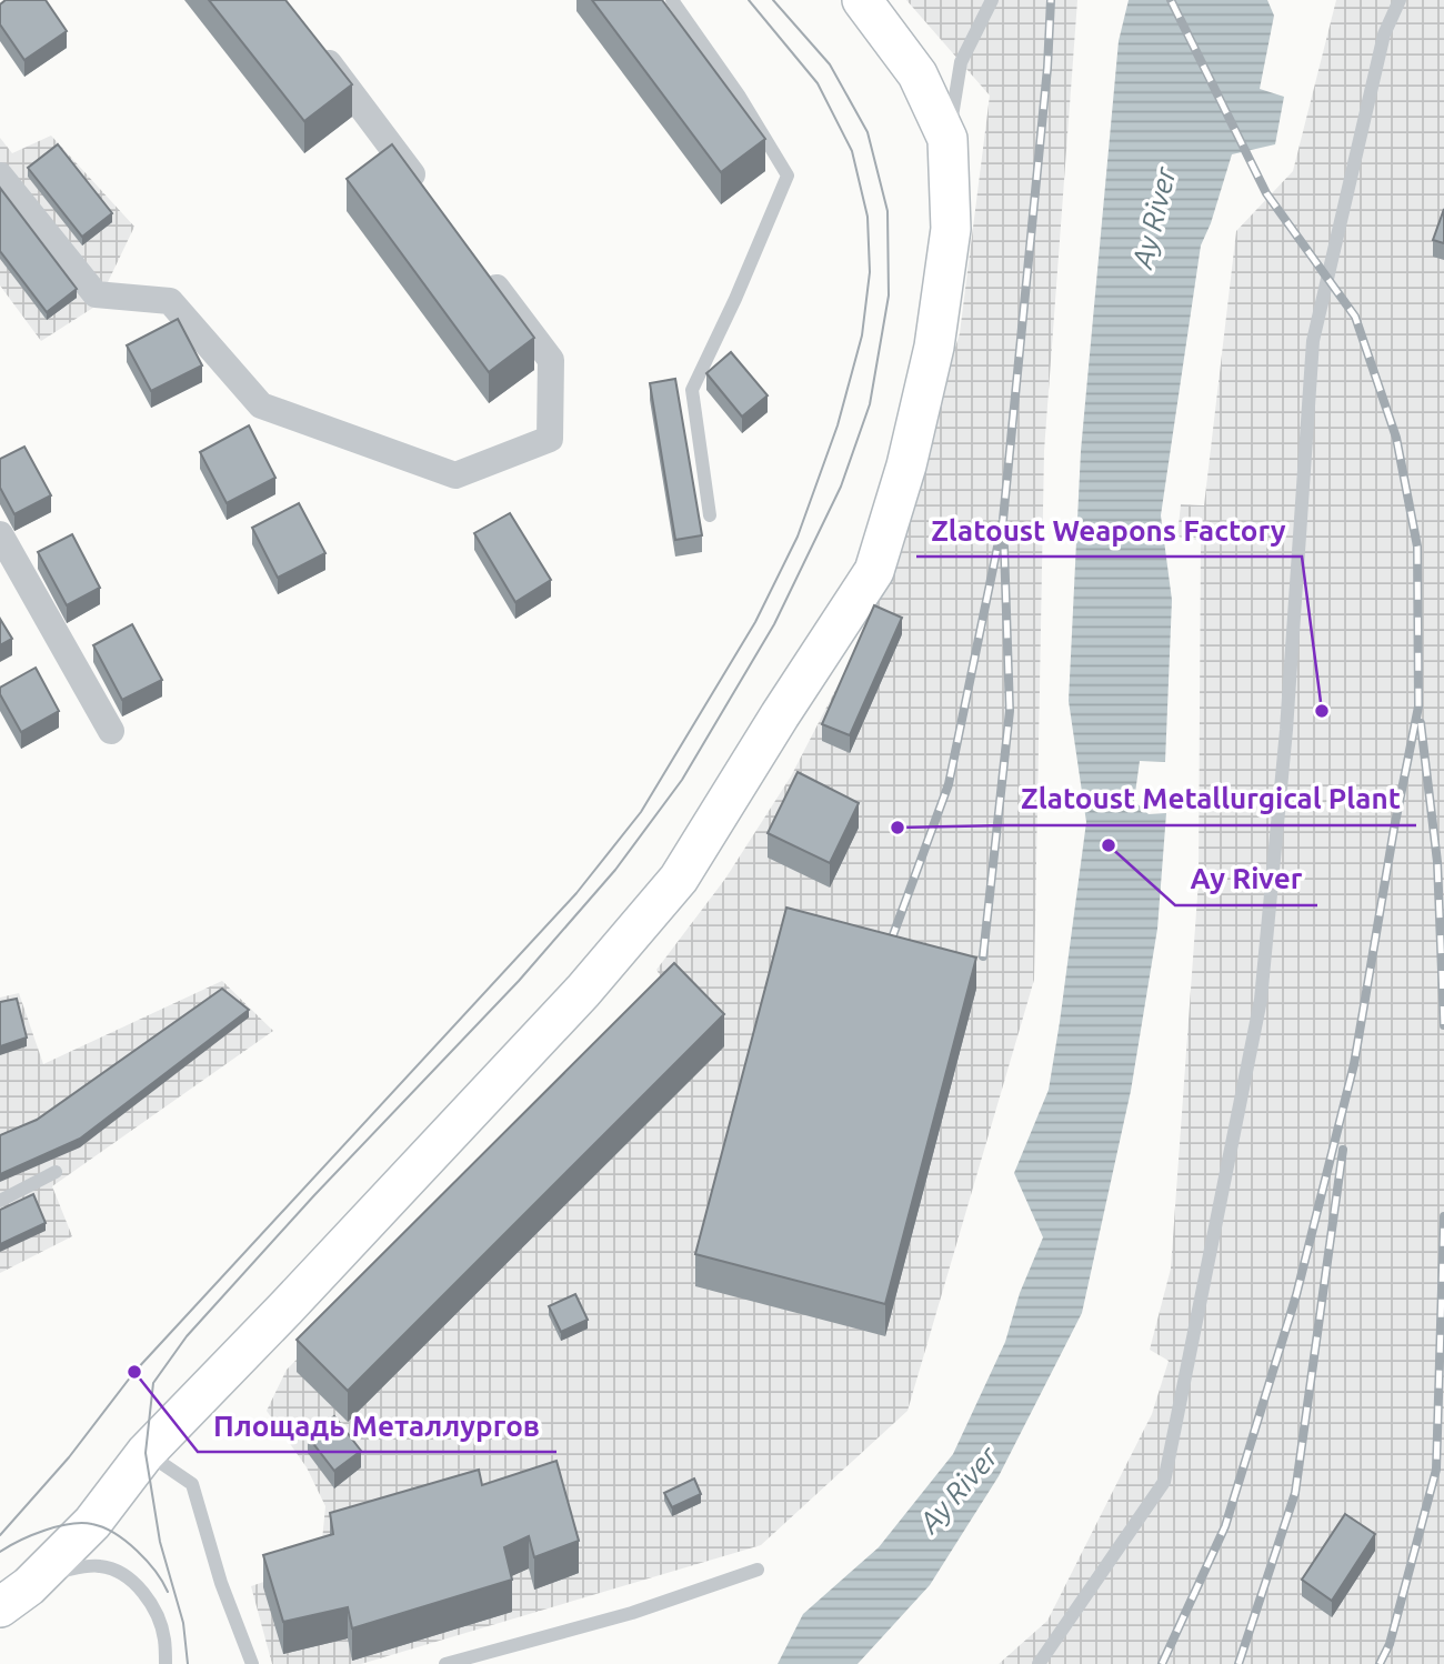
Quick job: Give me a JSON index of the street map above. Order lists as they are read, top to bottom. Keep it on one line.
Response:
{"water":["Ay River"],"places":["Zlatoust Weapons Factory","Zlatoust Metallurgical Plant","Ay River","Площадь Металлургов"]}
